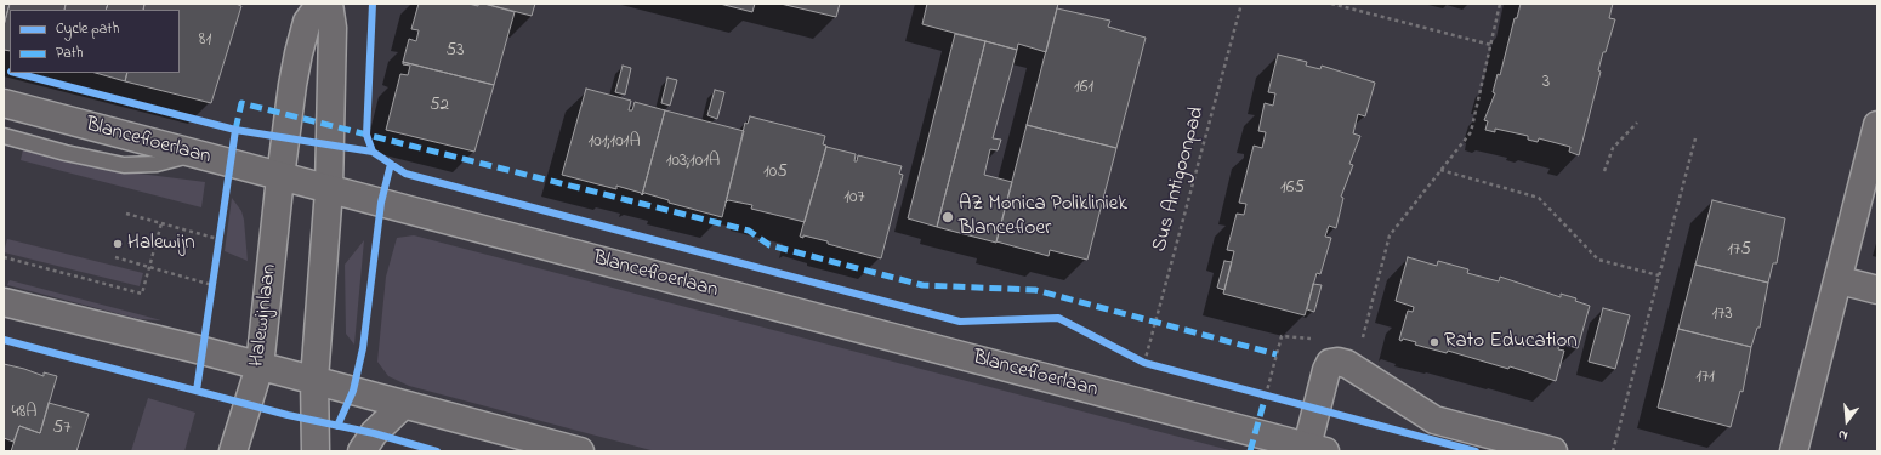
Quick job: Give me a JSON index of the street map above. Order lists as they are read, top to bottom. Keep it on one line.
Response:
{"streets":{"main road":["Blancefloerlaan","Halewijnlaan"],"path":["Sus Antigoonpad"]},"crossings":[["Blancefloerlaan","Halewijnlaan"]],"places":["AZ Monica Polikliniek Blancefloer","Halewijn","Rato Education"],"house_numbers":["81","53","3","161","52","101;101A","103;101A","105","165","107","175","173","171","48A","57"],"legend":["Cycle path","Path"],"north":"bottom"}
